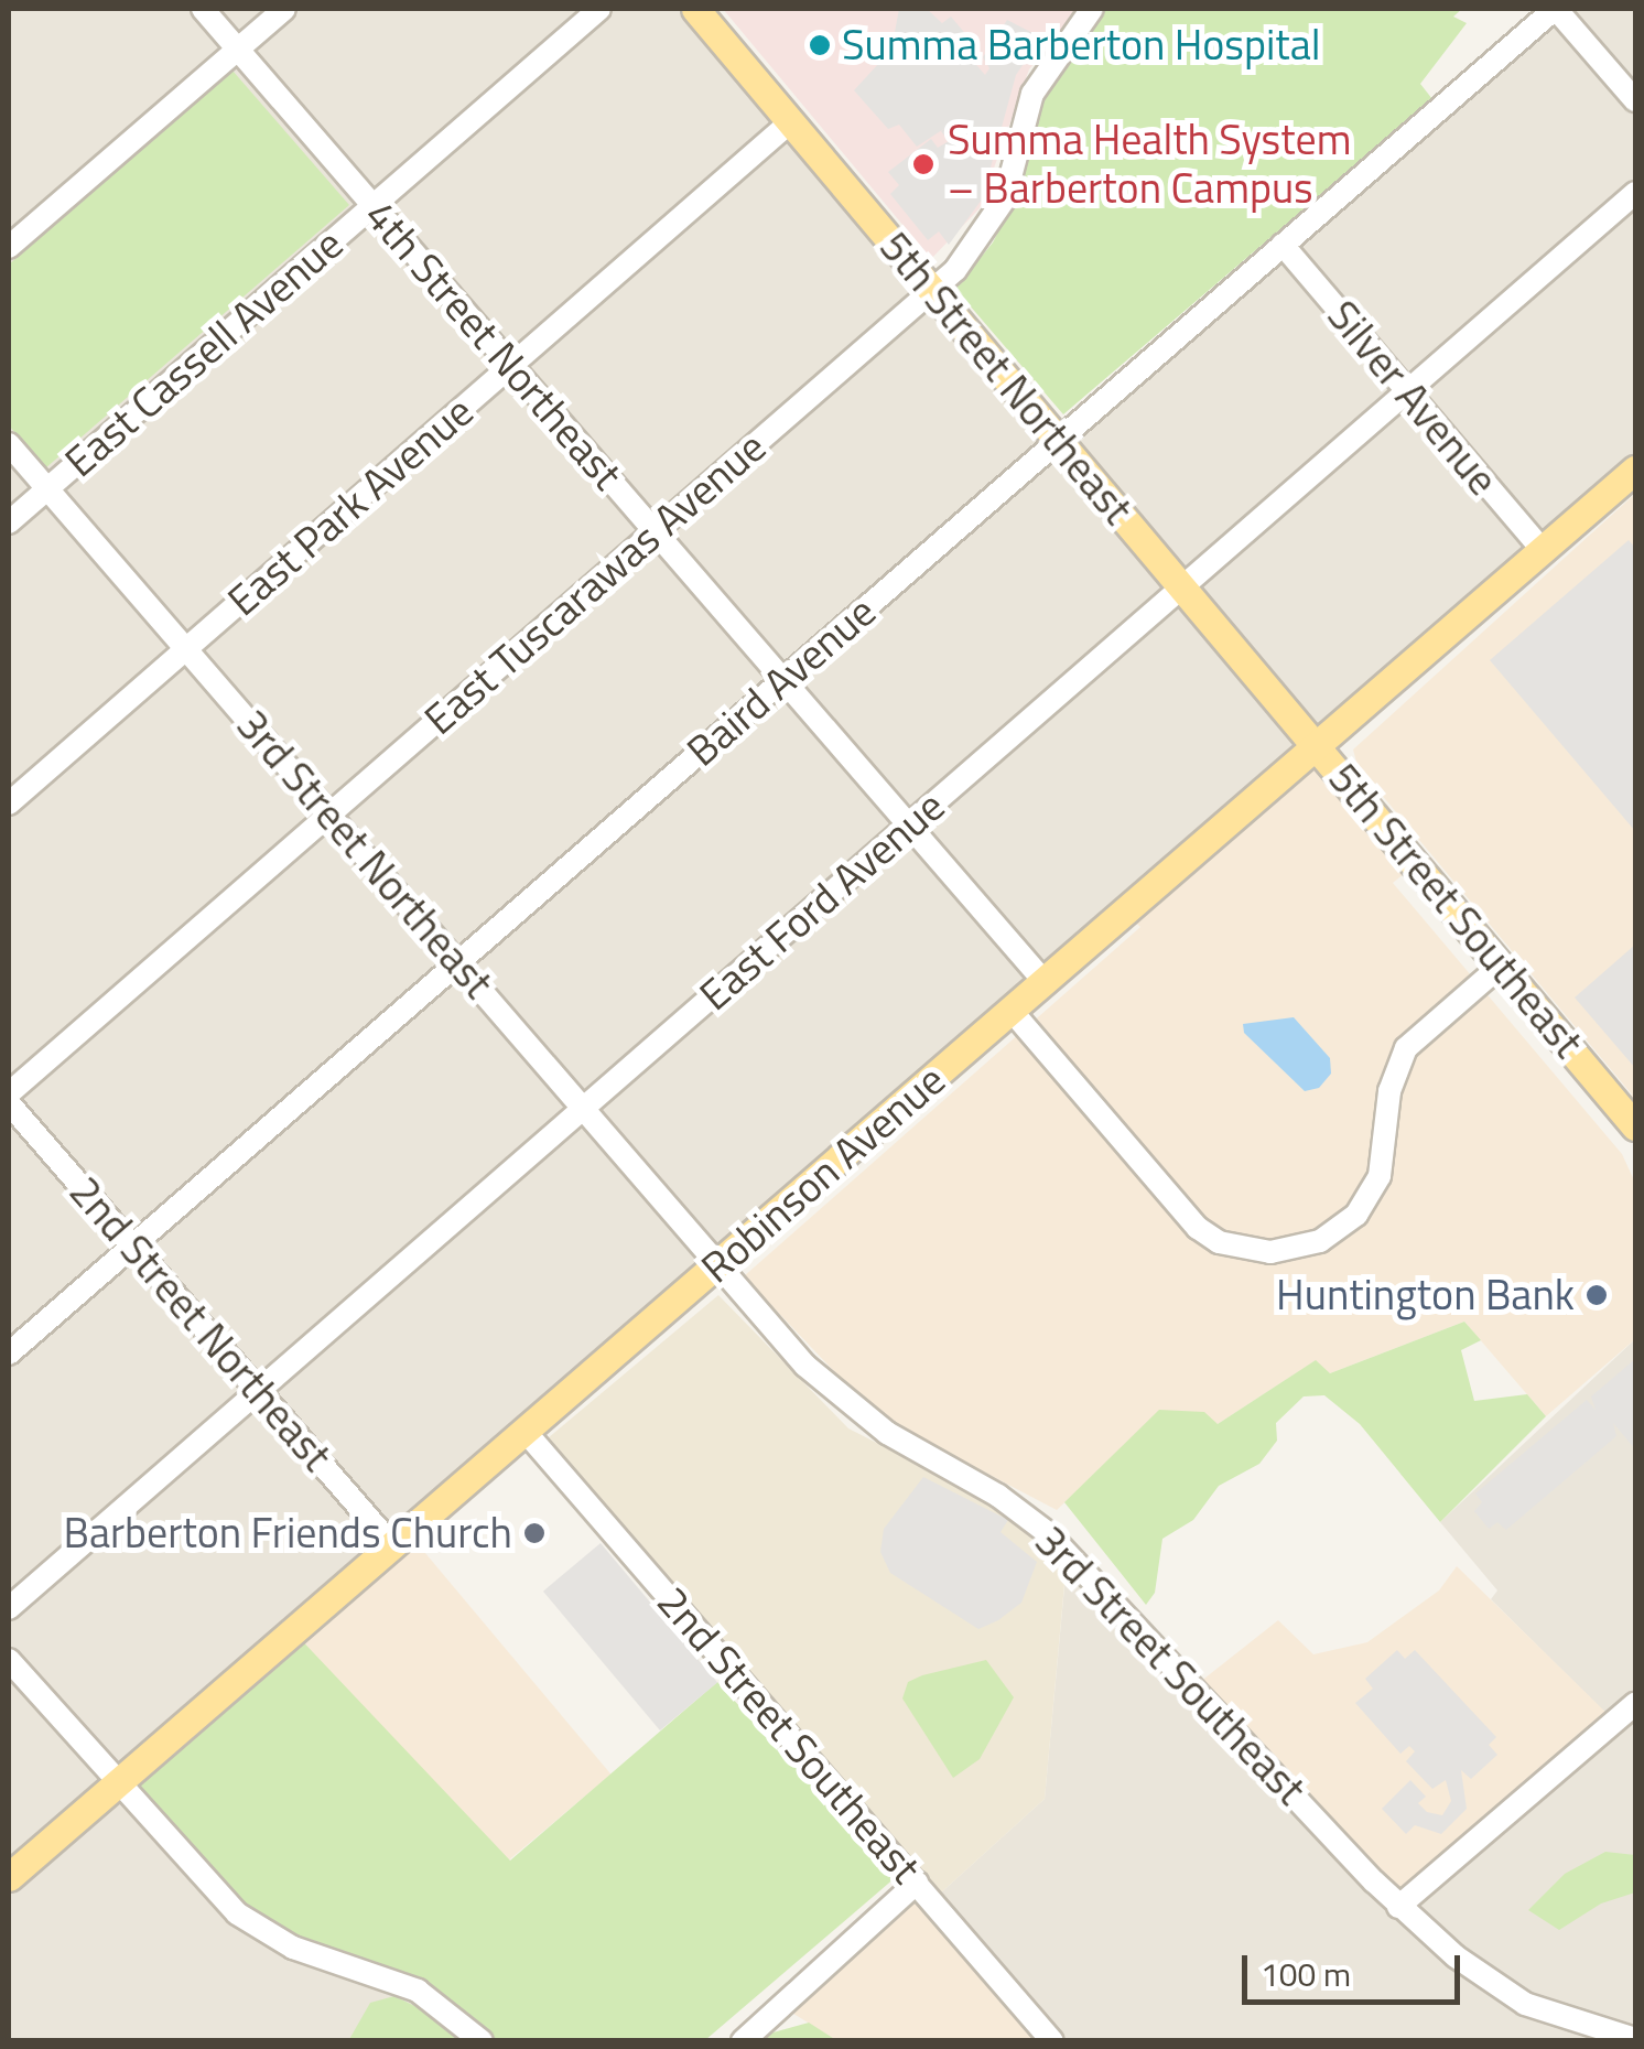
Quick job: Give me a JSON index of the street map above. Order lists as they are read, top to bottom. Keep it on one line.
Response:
{"streets":{"main road":["5th Street Northeast","5th Street Southeast","Robinson Avenue"],"street":["4th Street Northeast","East Cassell Avenue","Silver Avenue","East Park Avenue","East Tuscarawas Avenue","Baird Avenue","3rd Street Northeast","East Ford Avenue","2nd Street Northeast","3rd Street Southeast","2nd Street Southeast"]},"crossings":[["4th Street Northeast","East Cassell Avenue"],["4th Street Northeast","East Park Avenue"],["4th Street Northeast","East Tuscarawas Avenue"],["4th Street Northeast","Baird Avenue"],["4th Street Northeast","East Ford Avenue"],["4th Street Northeast","Robinson Avenue"],["East Cassell Avenue","3rd Street Northeast"],["5th Street Northeast","East Park Avenue"],["5th Street Northeast","East Tuscarawas Avenue"],["5th Street Northeast","Baird Avenue"],["5th Street Northeast","East Ford Avenue"],["5th Street Northeast","5th Street Southeast"],["5th Street Northeast","Robinson Avenue"],["Silver Avenue","Baird Avenue"],["Silver Avenue","East Ford Avenue"],["Silver Avenue","Robinson Avenue"],["East Park Avenue","3rd Street Northeast"],["East Tuscarawas Avenue","3rd Street Northeast"],["Baird Avenue","3rd Street Northeast"],["Baird Avenue","2nd Street Northeast"],["3rd Street Northeast","East Ford Avenue"],["3rd Street Northeast","Robinson Avenue"],["3rd Street Northeast","3rd Street Southeast"],["East Ford Avenue","2nd Street Northeast"],["5th Street Southeast","Robinson Avenue"],["Robinson Avenue","2nd Street Northeast"],["Robinson Avenue","3rd Street Southeast"],["Robinson Avenue","2nd Street Southeast"]],"places":["Summa Barberton Hospital","Summa Health System – Barberton Campus","Huntington Bank","Barberton Friends Church"],"scale_bar":"100 m"}
